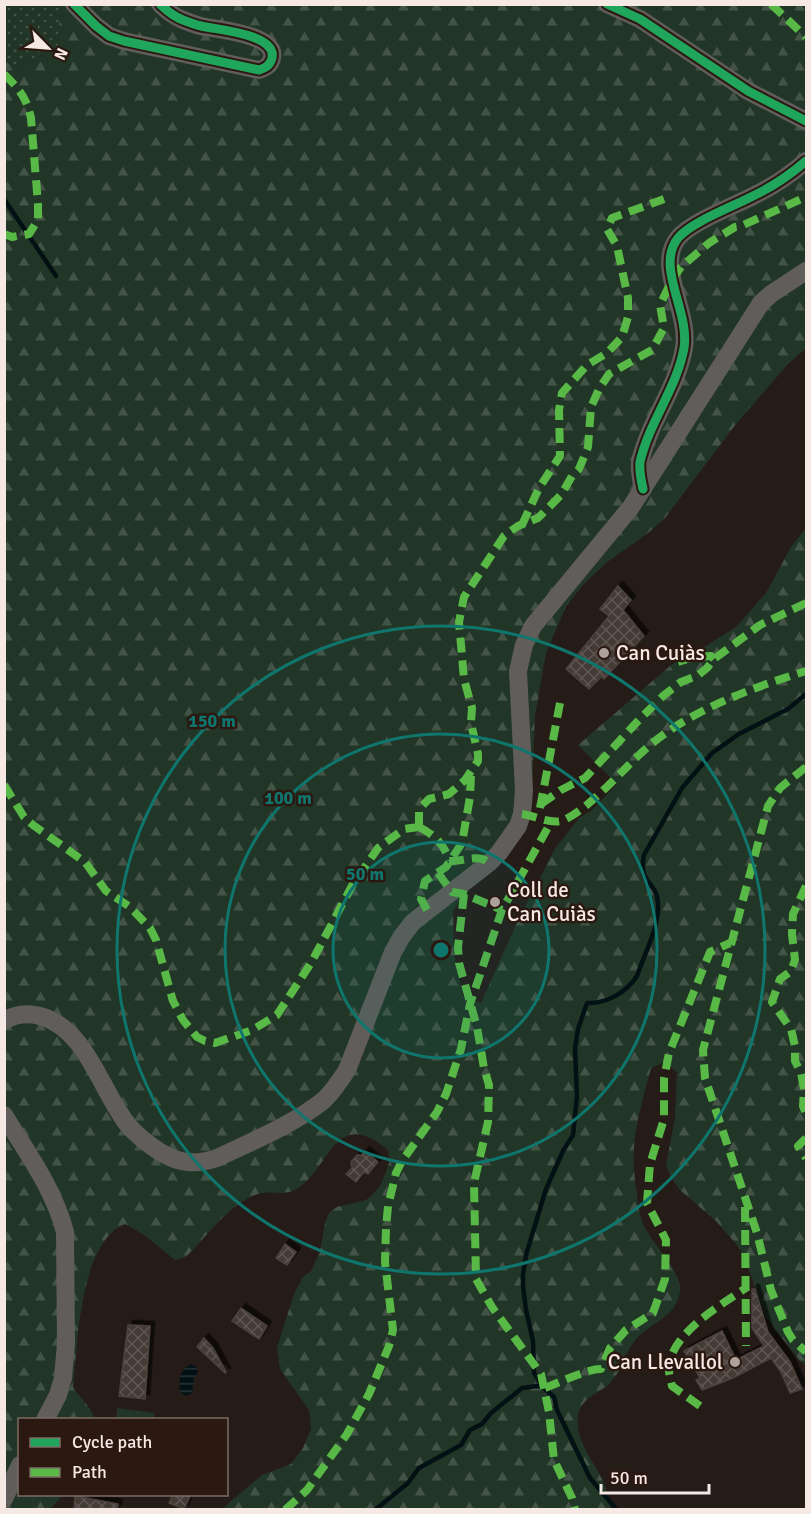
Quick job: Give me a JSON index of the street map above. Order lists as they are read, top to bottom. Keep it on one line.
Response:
{"places":["Can Cuiàs","Coll de Can Cuiàs","Can Llevallol"],"legend":["Cycle path","Path"],"scale_bar":"50 m","north":"bottom right","rings":["150 m","100 m","50 m"]}
